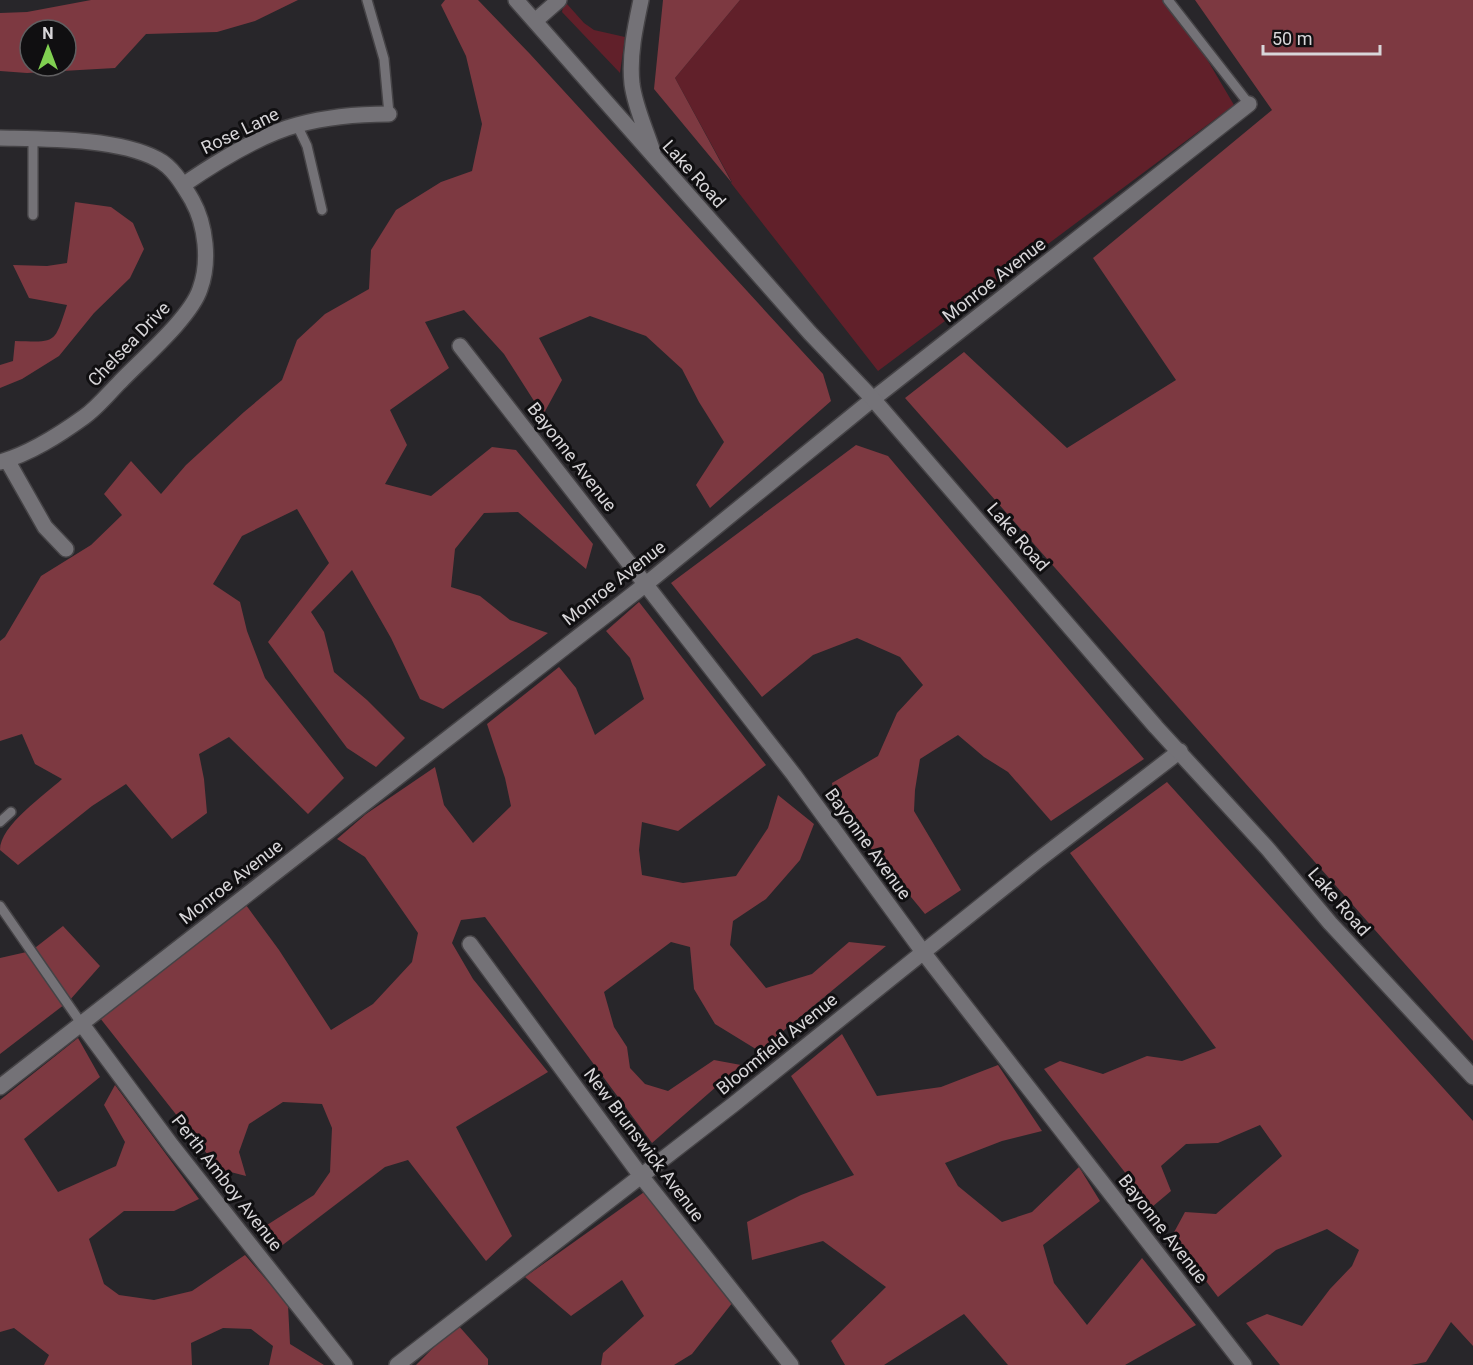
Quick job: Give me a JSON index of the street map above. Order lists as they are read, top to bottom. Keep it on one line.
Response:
{"streets":{"street":["Rose Lane","Lake Road","Monroe Avenue","Chelsea Drive","Bayonne Avenue","Bloomfield Avenue","New Brunswick Avenue","Perth Amboy Avenue"]},"crossings":[["Rose Lane","Chelsea Drive"],["Lake Road","Monroe Avenue"],["Lake Road","Bloomfield Avenue"],["Monroe Avenue","Bayonne Avenue"],["Monroe Avenue","Perth Amboy Avenue"],["Bayonne Avenue","Bloomfield Avenue"],["Bloomfield Avenue","New Brunswick Avenue"]],"scale_bar":"50 m","north":"top"}
